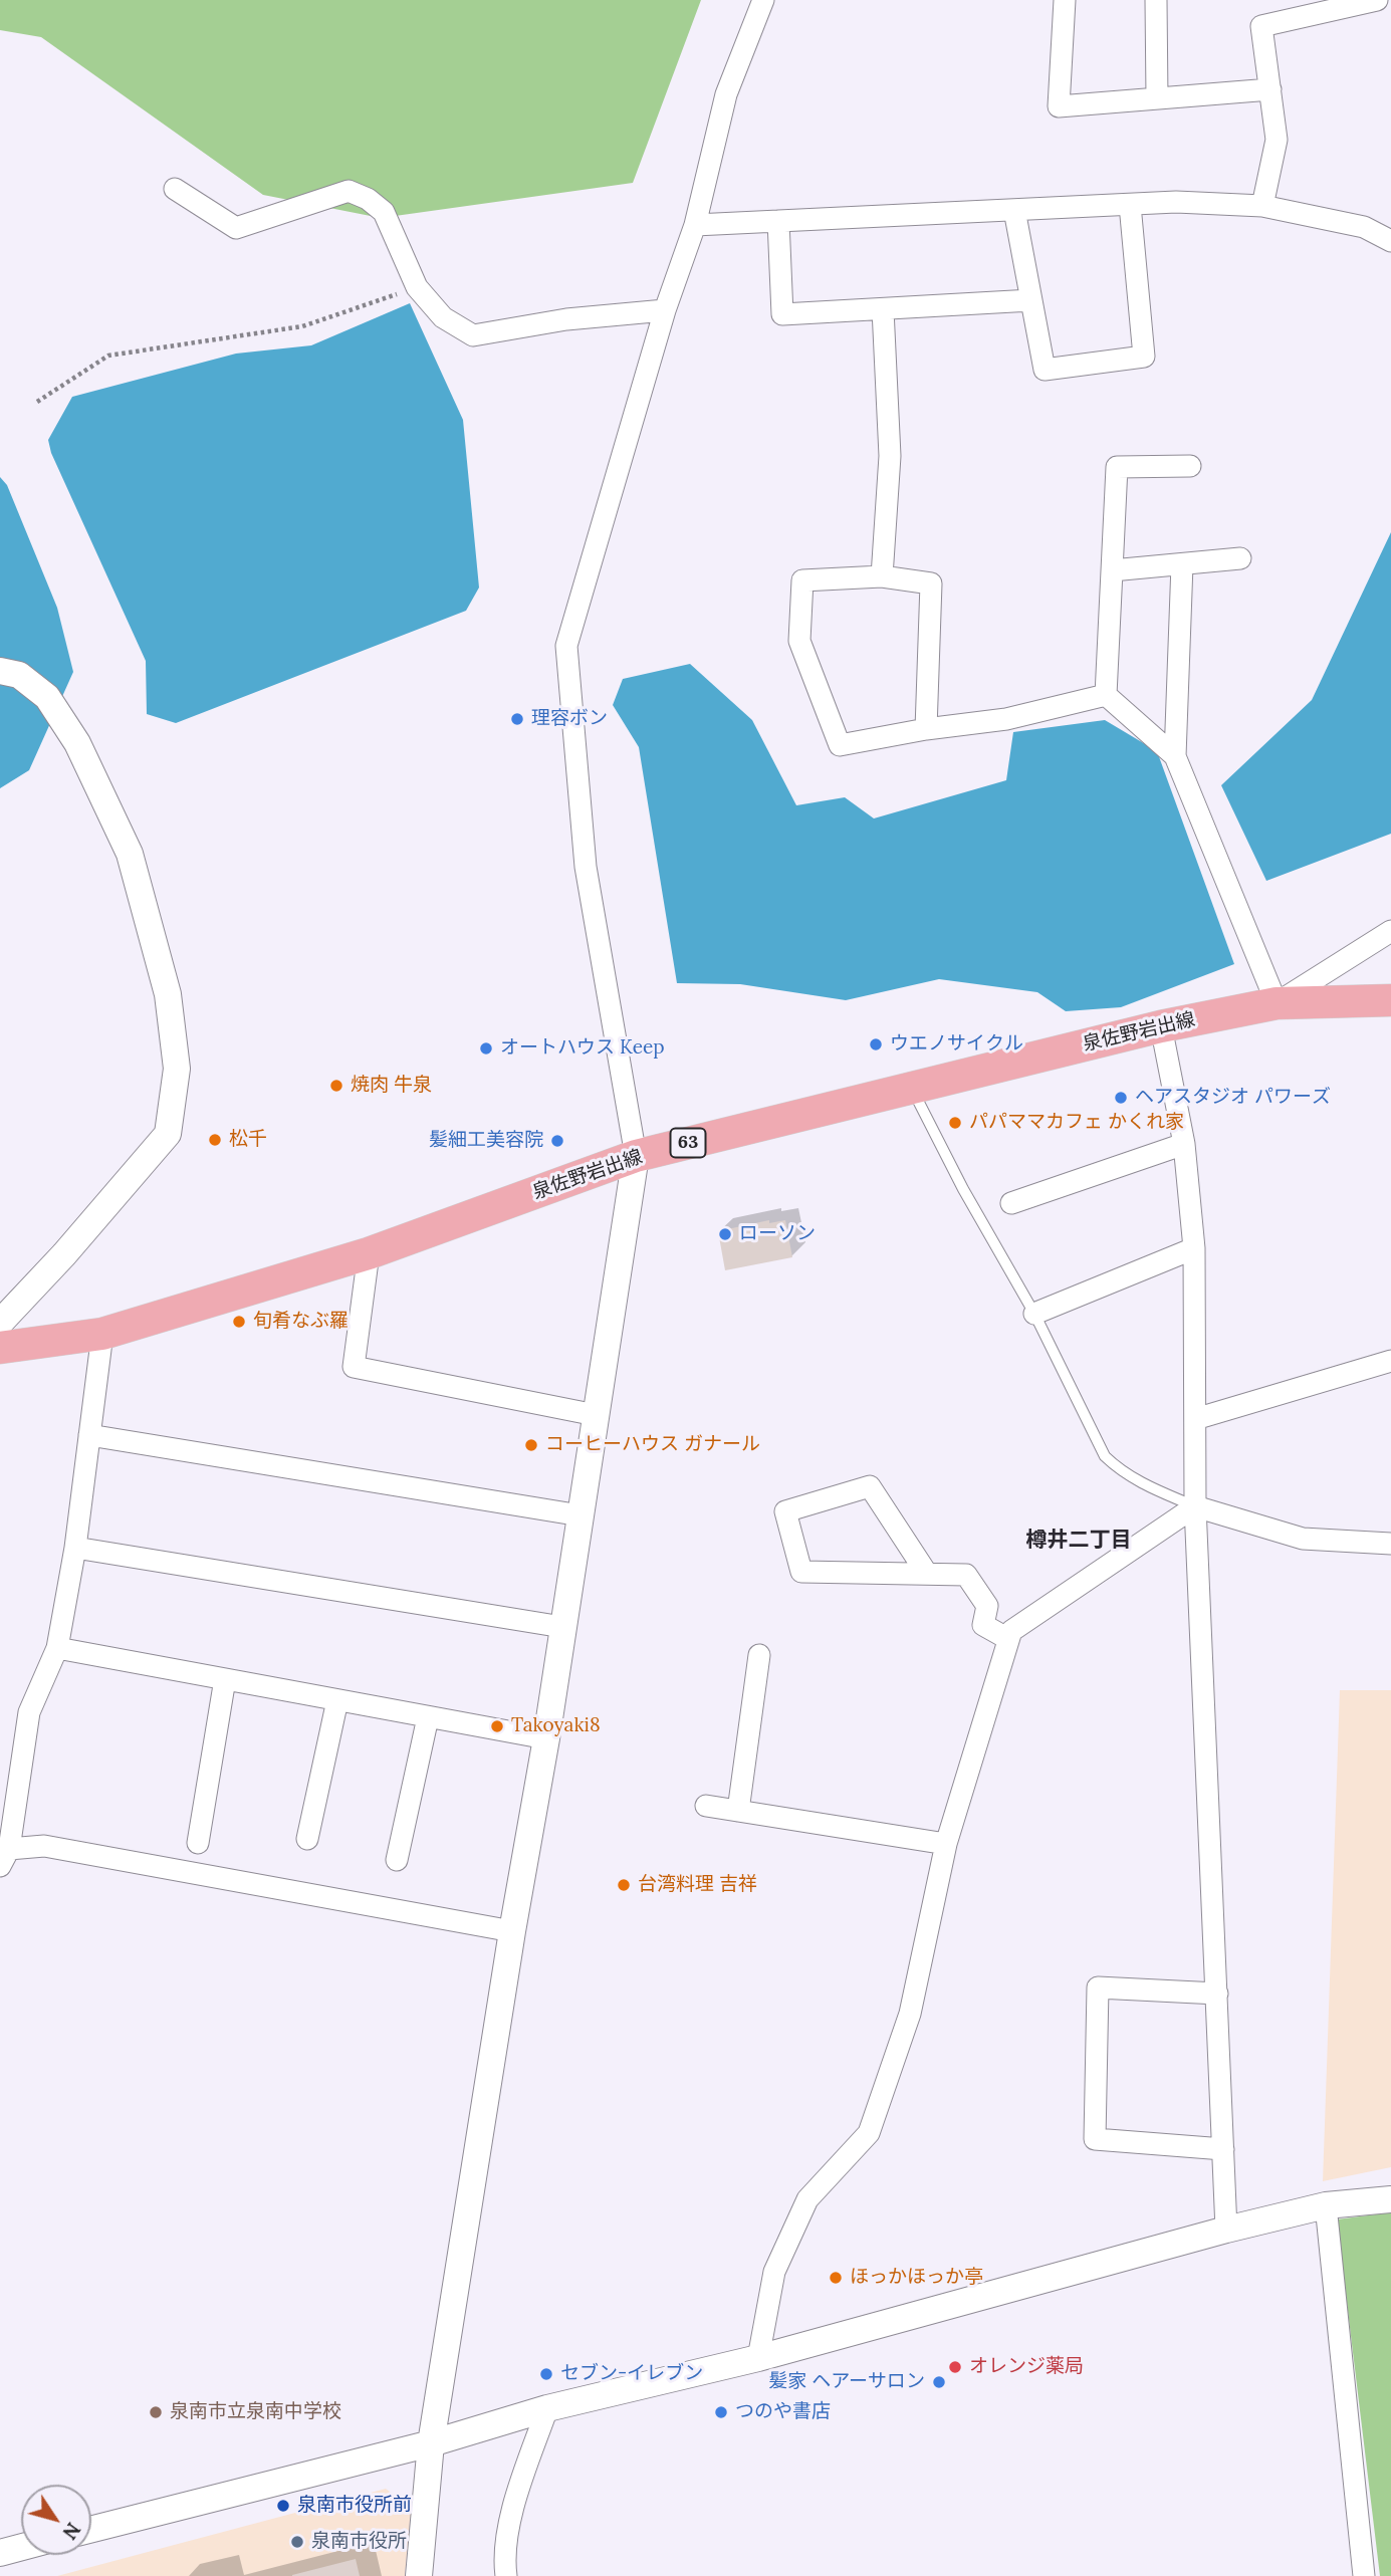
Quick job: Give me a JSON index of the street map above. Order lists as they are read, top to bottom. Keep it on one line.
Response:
{"streets":{"main road":["泉佐野岩出線","63"]},"districts":["樽井二丁目"],"places":["理容ボン","ウエノサイクル","オートハウス Keep","焼肉 牛泉","ヘアスタジオ パワーズ","パパママカフェ かくれ家","松千","髪細工美容院","ローソン","旬肴なぶ羅","コーヒーハウス ガナール","Takoyaki8","台湾料理 吉祥","ほっかほっか亭","オレンジ薬局","セブン-イレブン","髪家 ヘアーサロン","泉南市立泉南中学校","つのや書店","泉南市役所前","泉南市役所"],"north":"bottom right"}
